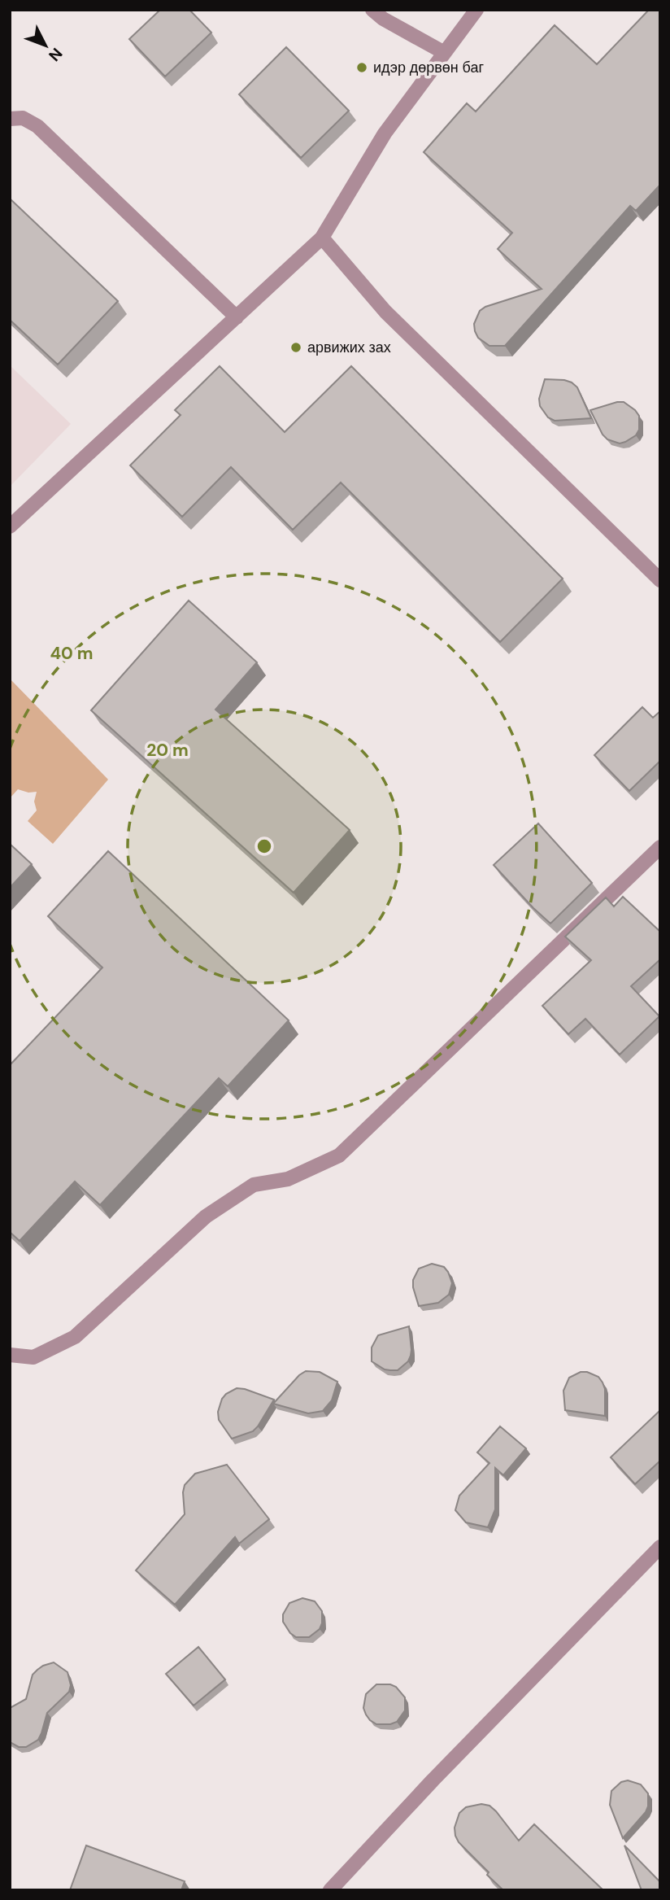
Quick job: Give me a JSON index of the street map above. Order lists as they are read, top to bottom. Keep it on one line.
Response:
{"places":["идэр дөрвөн баг","арвижих зах"],"north":"bottom right","rings":["40 m","20 m"]}
